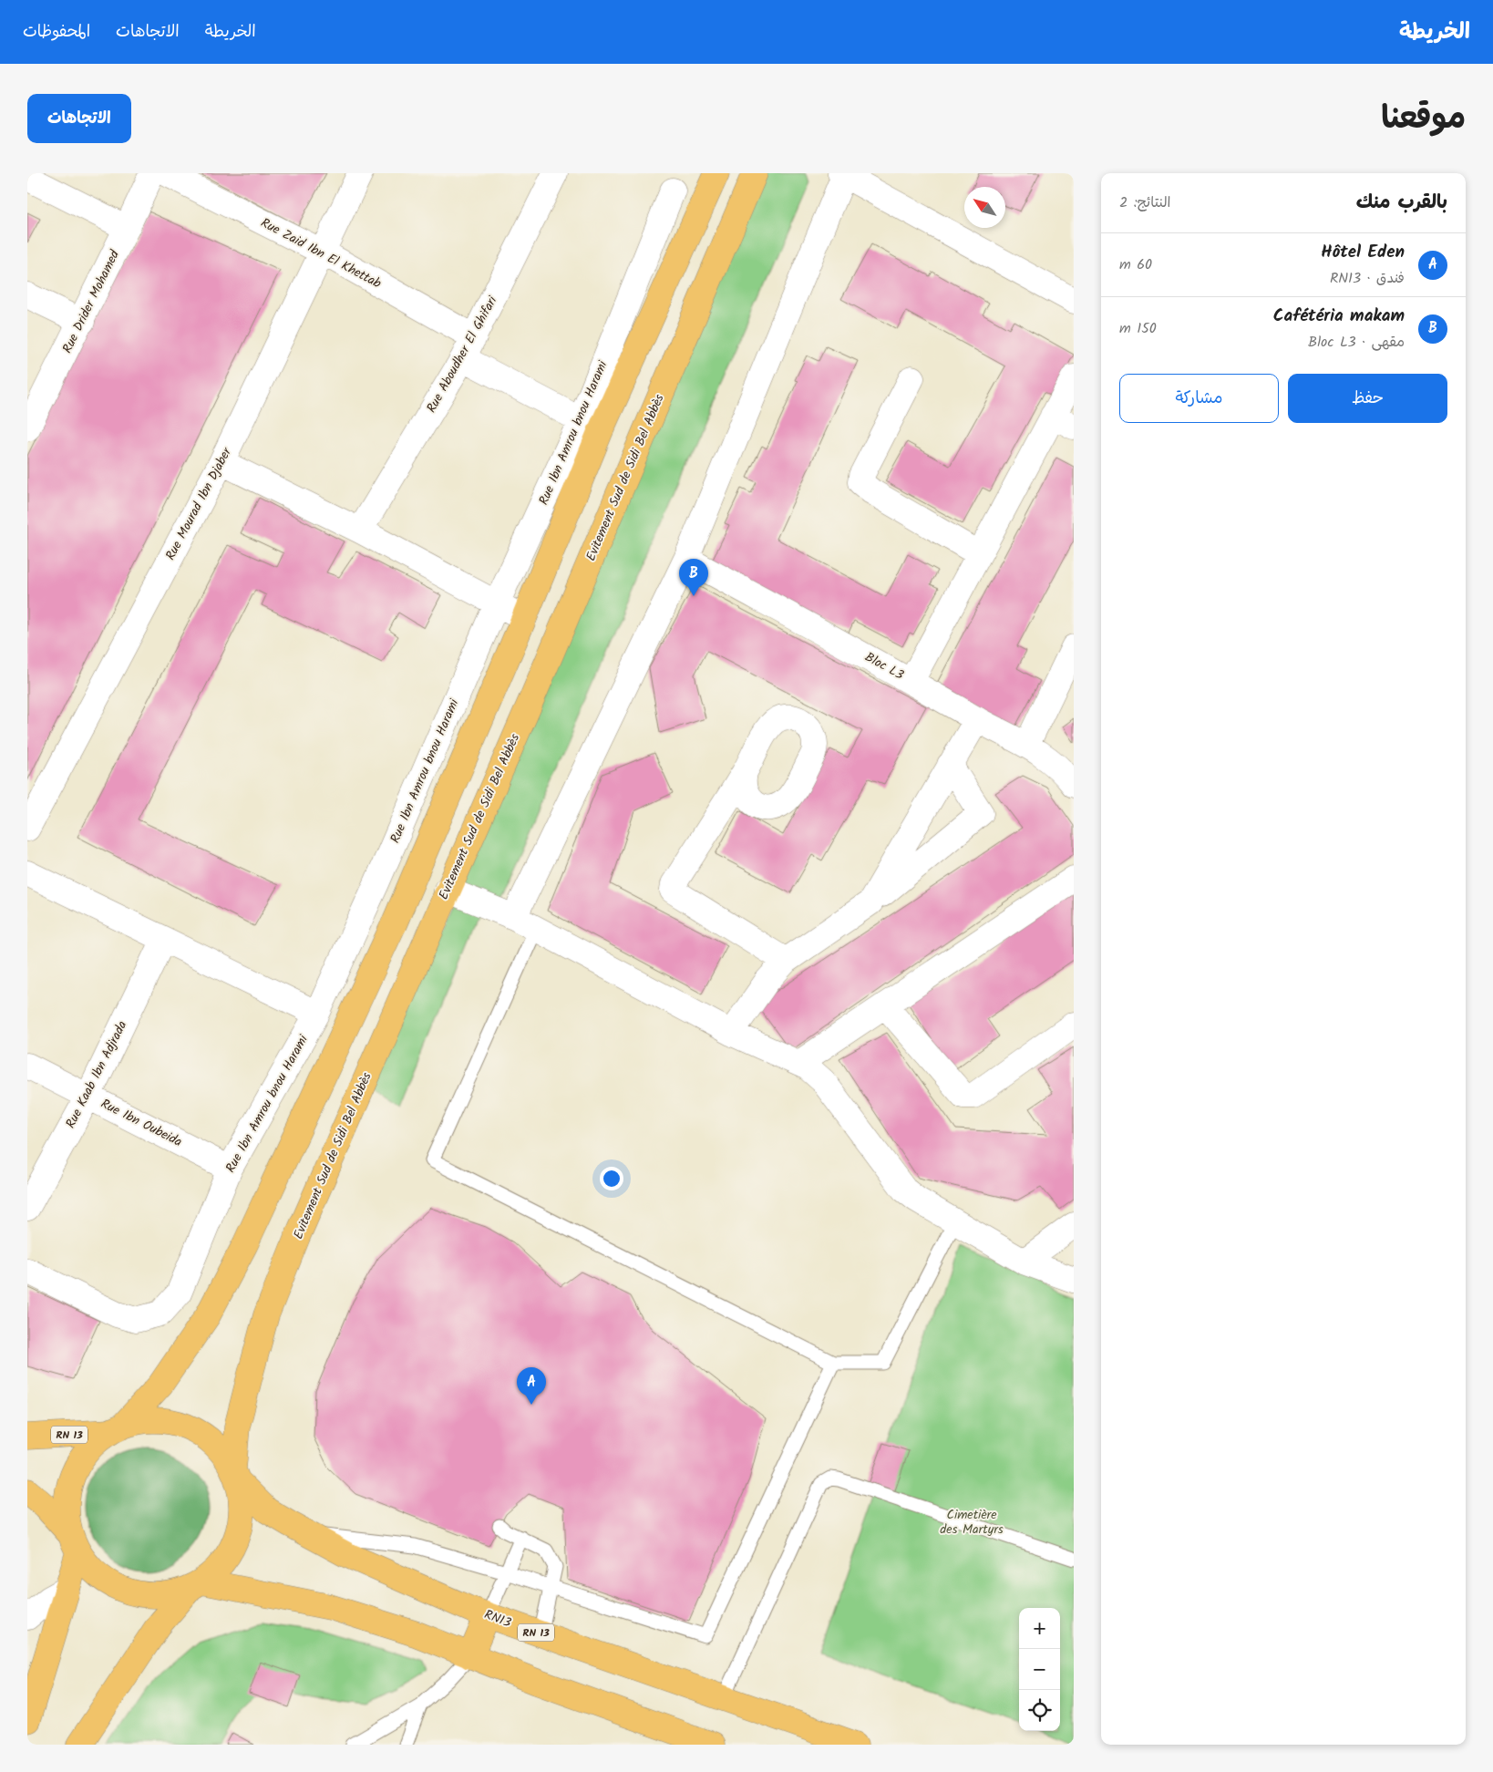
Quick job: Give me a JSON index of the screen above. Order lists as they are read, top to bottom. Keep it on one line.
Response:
{"streets":{"main road":["Evitement Sud de Sidi Bel Abbès","RN 13","RN13"],"street":["Rue Zaid Ibn El Khettab","Rue Drider Mohamed","Rue Aboudher El Ghifari","Rue Ibn Amrou bnou Harami","Rue Mourad Ibn Djaber","Bloc L3","Rue Kaab Ibn Adjrada","Rue Ibn Oubeida"]},"crossings":[["Rue Zaid Ibn El Khettab","Rue Aboudher El Ghifari"],["Rue Zaid Ibn El Khettab","Rue Ibn Amrou bnou Harami"],["Rue Zaid Ibn El Khettab","Rue Mourad Ibn Djaber"],["Rue Ibn Amrou bnou Harami","Rue Ibn Oubeida"],["Evitement Sud de Sidi Bel Abbès","RN13"],["Rue Kaab Ibn Adjrada","Rue Ibn Oubeida"],["RN 13","RN13"]],"parks":["Cimetière des Martyrs"],"north":"top left","page":{"header":"الخريطة","nav":["الخريطة","الاتجاهات","المحفوظات"],"title":"موقعنا","buttons":["الاتجاهات",["حفظ","مشاركة"]],"heading":["بالقرب منك","النتائج: 2"],"list":[{"mark":"A","name":"Hôtel Eden","note":"فندق · RN13","value":"60 m"},{"mark":"B","name":"Cafétéria makam","note":"مقهى · Bloc L3","value":"150 m"}],"pins":["B","A"],"map_buttons":["+","−"]}}
